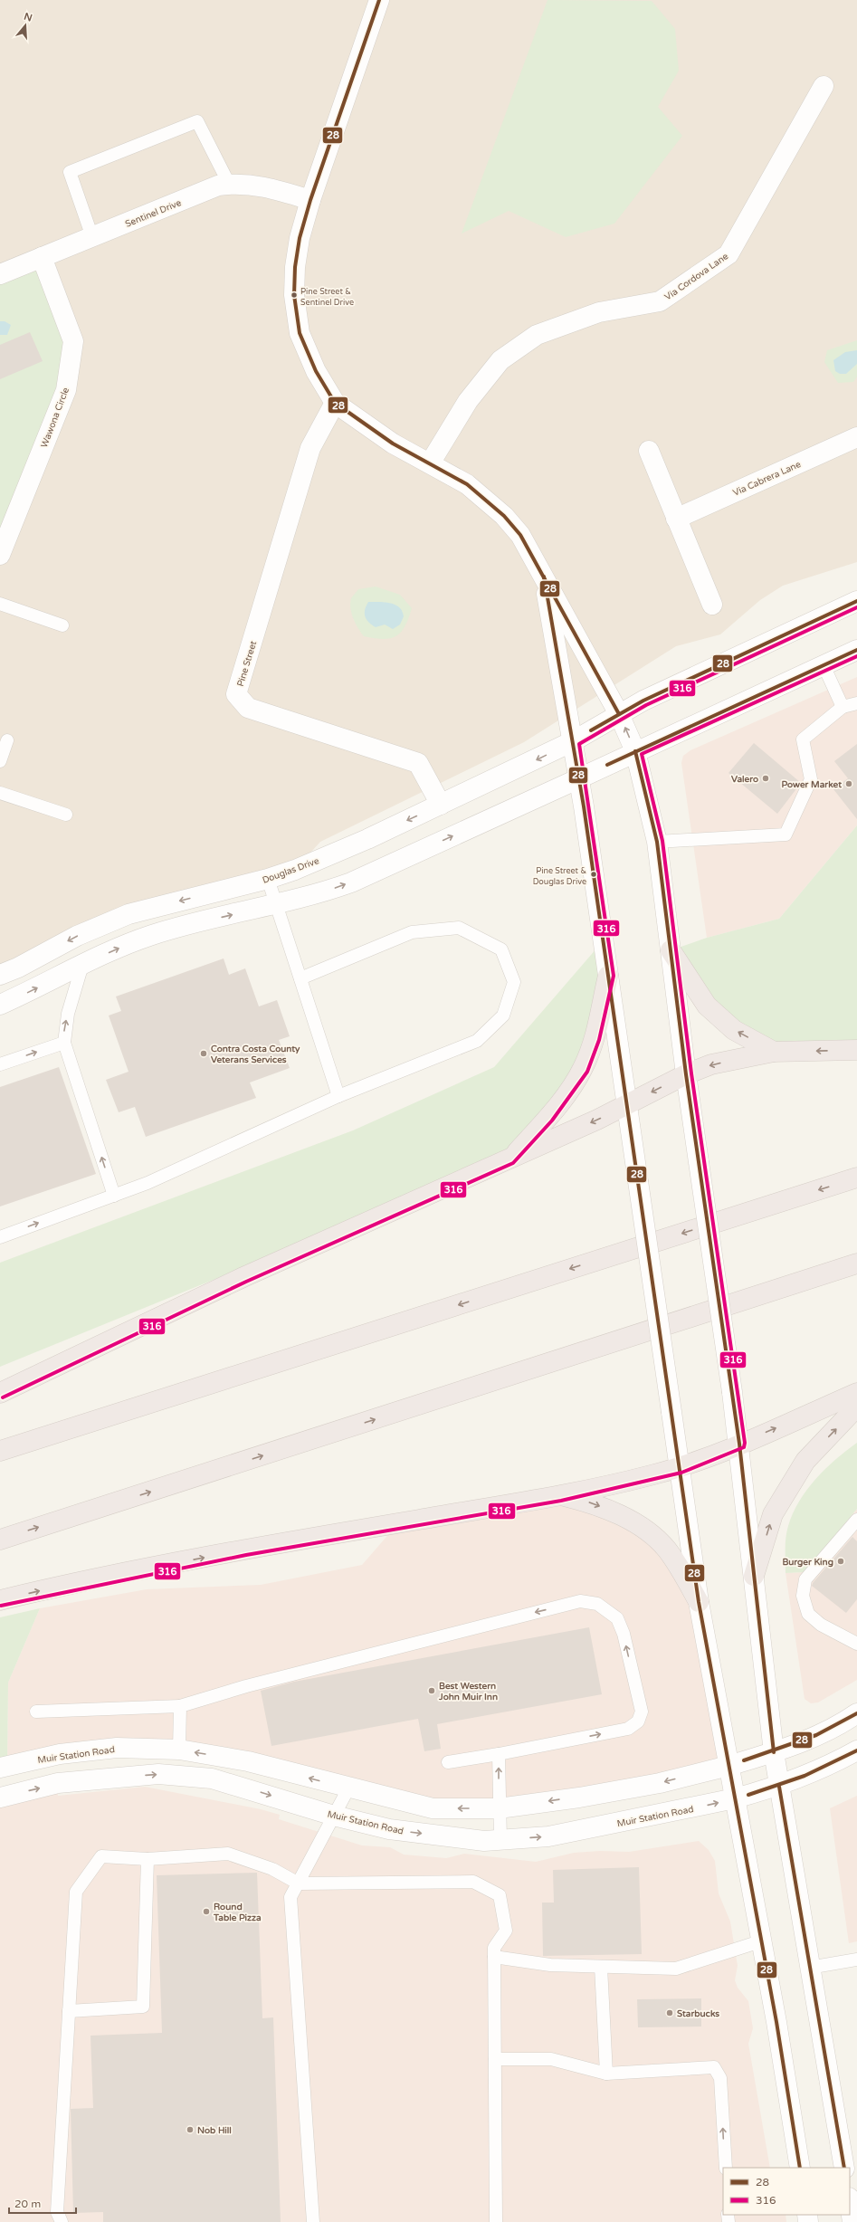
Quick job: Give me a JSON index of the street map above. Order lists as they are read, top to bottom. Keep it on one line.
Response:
{"streets":{"street":["Sentinel Drive","Via Cordova Lane","Wawona Circle","Via Cabrera Lane","Pine Street","Douglas Drive","Muir Station Road"]},"crossings":[["Sentinel Drive","Wawona Circle"],["Pine Street","Douglas Drive"]],"places":["Pine Street & Sentinel Drive","Valero","Power Market","Pine Street & Douglas Drive","Contra Costa County Veterans Services","Burger King","Best Western John Muir Inn","Round Table Pizza","Starbucks","Nob Hill"],"lines":["transit line 28","transit line 316"],"legend":["28","316"],"scale_bar":"20 m","north":"top"}
